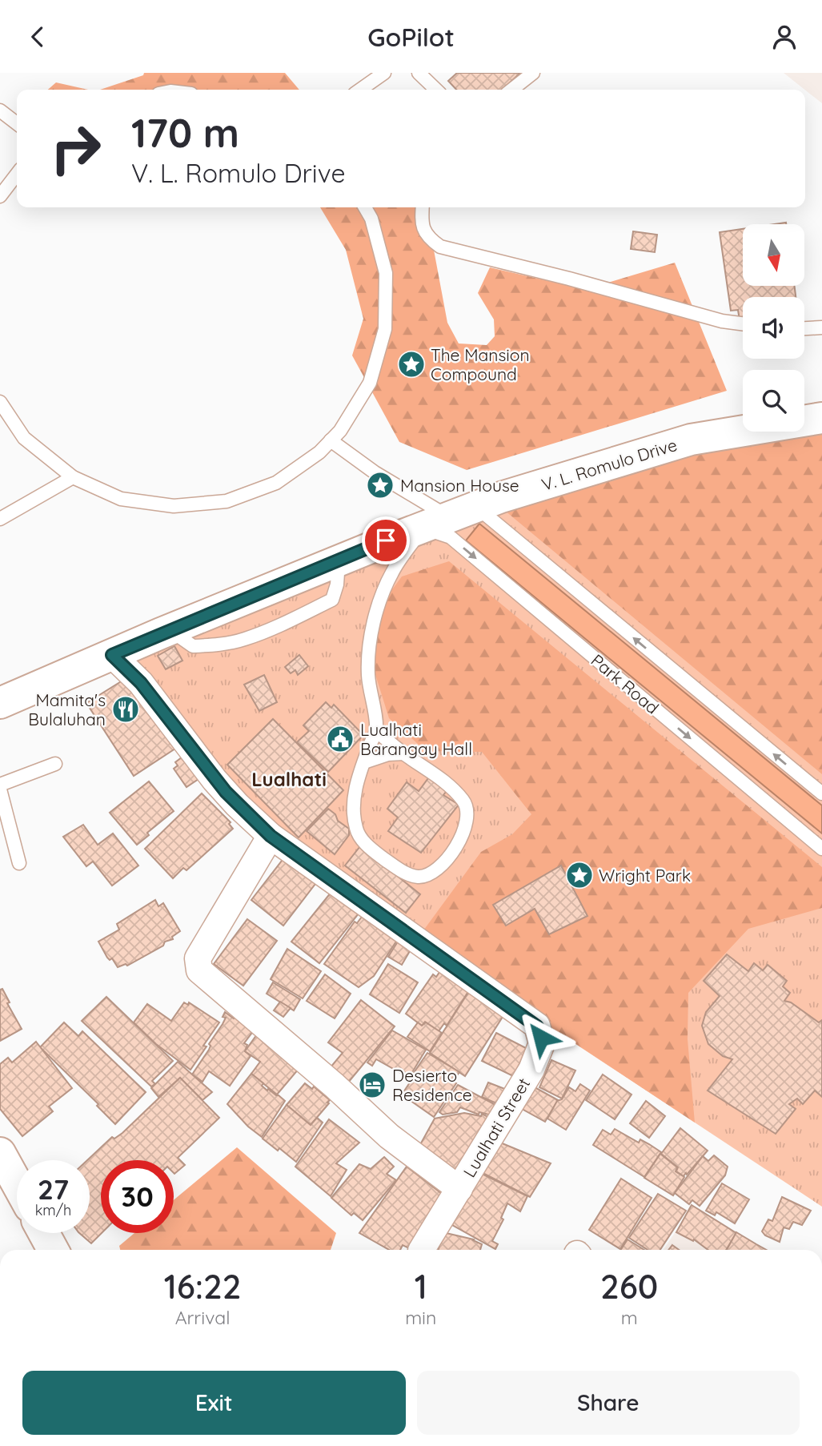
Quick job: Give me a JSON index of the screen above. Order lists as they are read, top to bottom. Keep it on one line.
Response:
{"streets":{"main road":["V. L. Romulo Drive"],"street":["Lualhati Street"],"lane":["Park Road"]},"crossings":[["V. L. Romulo Drive","Park Road"],["V. L. Romulo Drive","Lualhati Street"]],"districts":["Lualhati"],"places":{"place":["The Mansion Compound","Mansion House","Wright Park"],"restaurant":["Mamita's Bulaluhan"],"public building":["Lualhati Barangay Hall"],"hotel":["Desierto Residence"]},"north":"bottom","page":{"header":"GoPilot","turn":["170 m","V. L. Romulo Drive"],"speed":"27 km/h","limit":"30","eta":["16:22","Arrival","1","min","260","m"],"buttons":["Exit","Share"]}}
